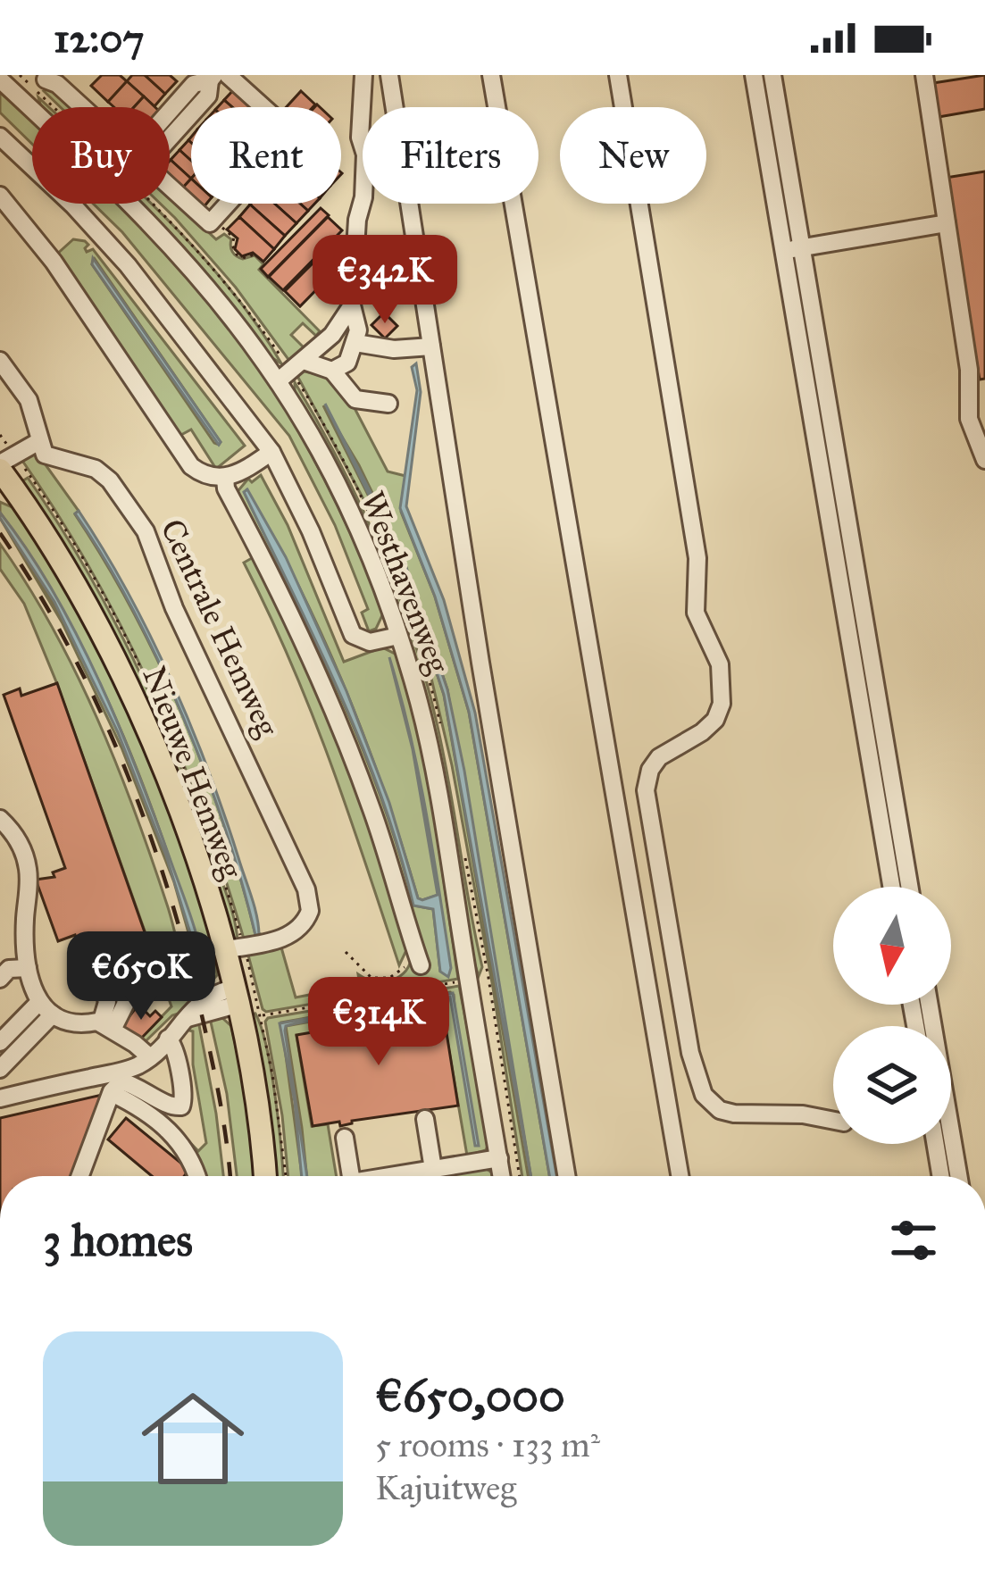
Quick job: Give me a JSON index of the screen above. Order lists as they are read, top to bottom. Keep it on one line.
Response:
{"streets":{"main road":["Nieuwe Hemweg"],"street":["Westhavenweg","Centrale Hemweg"]},"crossings":[["Centrale Hemweg","Nieuwe Hemweg"]],"north":"bottom","page":{"status":"12:07","chip":["Buy","Rent","Filters","New"],"price":["€342K","€650K","€314K"],"heading":"3 homes","list":[{"name":"€650,000","note":"5 rooms · 133 m² · Kajuitweg"}]}}
